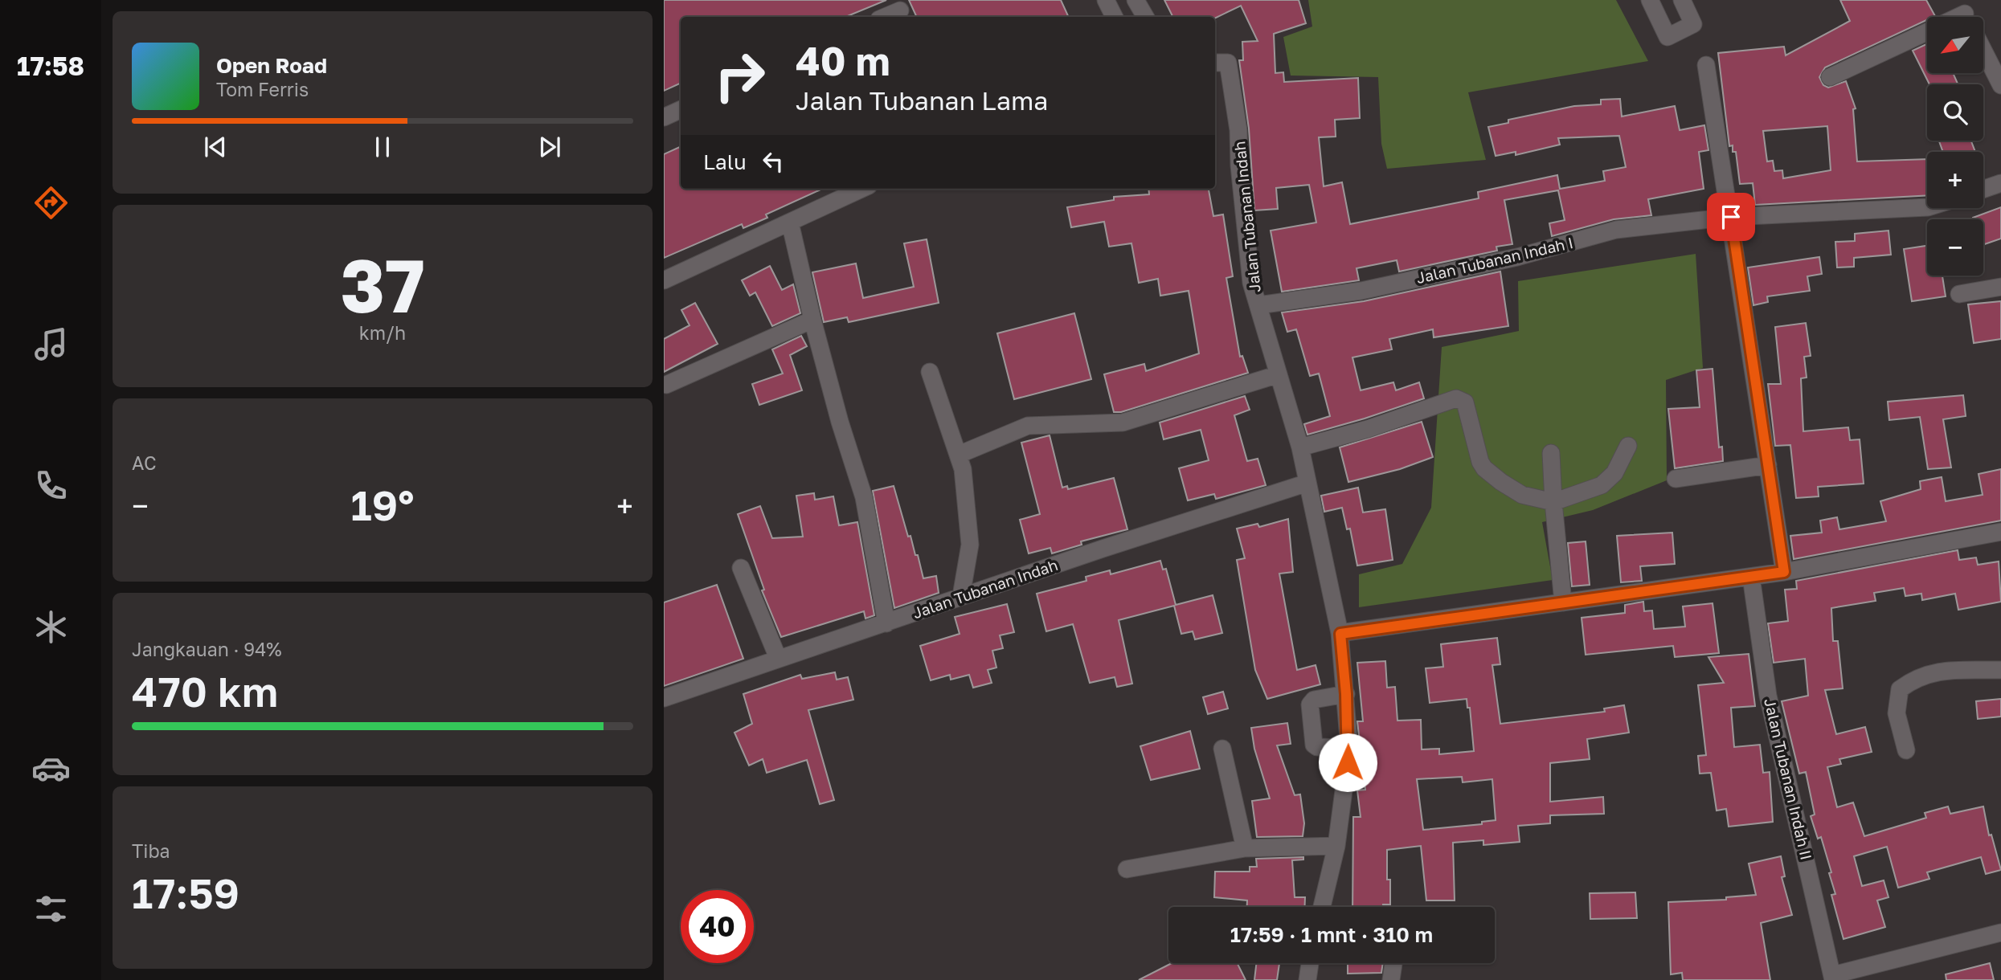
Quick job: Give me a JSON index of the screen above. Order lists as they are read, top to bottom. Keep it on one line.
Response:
{"streets":{"street":["Jalan Tubanan Indah","Jalan Tubanan Indah I","Jalan Tubanan Indah II"]},"crossings":[["Jalan Tubanan Indah","Jalan Tubanan Indah I"]],"north":"bottom left","page":{"tabs":"17:58","map_buttons":["+","−"],"turn":["40 m","Jalan Tubanan Lama"],"song":["Open Road","Tom Ferris"],"then":"Lalu","tile":[["37","km/h"],"AC",["Jangkauan · 94%","470 km"],["Tiba","17:59"]],"heat":["−","19°","+"],"limit":"40","trip":"17:59 · 1 mnt · 310 m"}}
